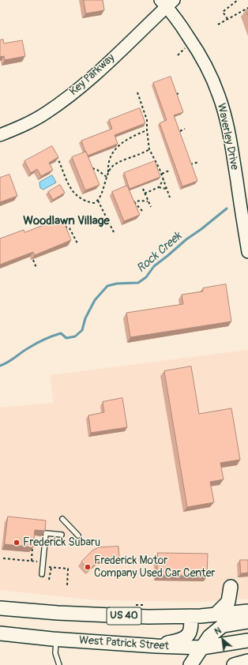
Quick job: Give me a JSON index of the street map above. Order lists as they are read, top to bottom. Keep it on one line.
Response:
{"streets":{"main road":["US 40","West Patrick Street"],"street":["Key Parkway","Waverley Drive"]},"crossings":[["Key Parkway","Waverley Drive"]],"districts":["Woodlawn Village"],"water":["Rock Creek"],"places":["Frederick Subaru","Frederick Motor Company Used Car Center"],"north":"top left"}
